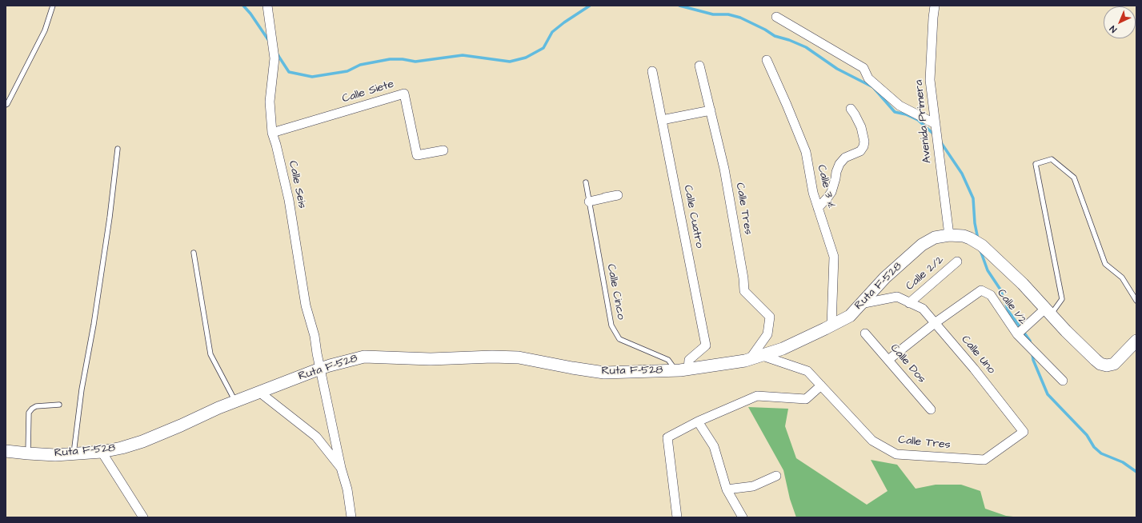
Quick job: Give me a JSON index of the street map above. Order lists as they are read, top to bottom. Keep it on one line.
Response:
{"streets":{"main road":["Ruta F-528"],"street":["Calle Siete","Avenida Primera","Calle Seis","Calle 3 ½","Calle Tres","Calle Cuatro","Calle 2/2","Calle 1/2","Calle Uno","Calle Dos"],"lane":["Calle Cinco"]},"crossings":[["Calle Siete","Calle Seis"],["Avenida Primera","Ruta F-528"],["Calle Seis","Ruta F-528"],["Calle 3 ½","Ruta F-528"],["Calle Tres","Ruta F-528"],["Calle Tres","Calle Uno"],["Calle Cuatro","Ruta F-528"],["Calle 2/2","Calle Uno"],["Ruta F-528","Calle Cinco"],["Ruta F-528","Calle Uno"],["Calle 1/2","Calle Uno"],["Calle 1/2","Calle Dos"]],"north":"bottom left"}
